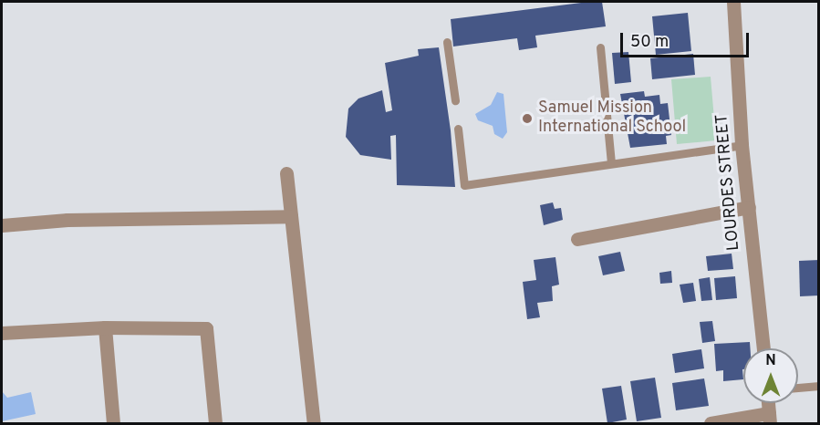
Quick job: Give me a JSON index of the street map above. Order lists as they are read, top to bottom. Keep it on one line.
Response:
{"streets":{"street":["LOURDES STREET"]},"places":["Samuel Mission International School"],"scale_bar":"50 m","north":"top"}
